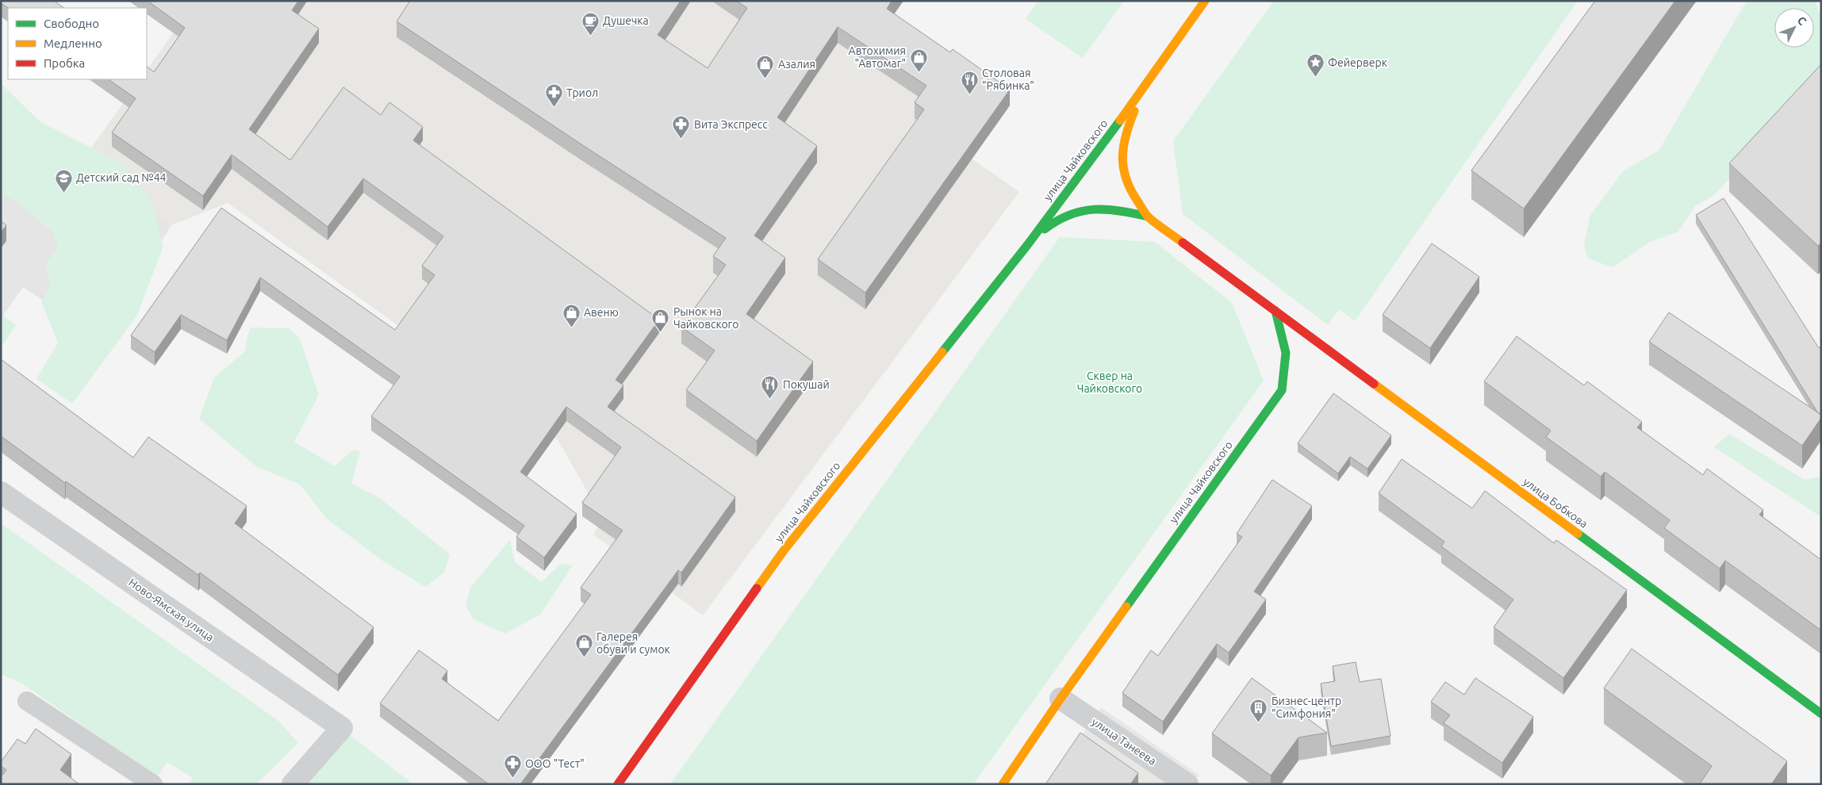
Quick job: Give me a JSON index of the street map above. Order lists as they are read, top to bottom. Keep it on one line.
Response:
{"streets":{"main road":["улица Чайковского","улица Бобкова"],"street":["Ново-Ямская улица","улица Танеева"]},"crossings":[["улица Чайковского","улица Бобкова"],["улица Чайковского","улица Танеева"]],"parks":["Сквер на Чайковского"],"places":{"cafe":["Душечка"],"shop":["Автохимия \"Автомаг\"","Азалия","Авеню","Рынок на Чайковского","Галерея обуви и сумок"],"place":["Фейерверк"],"restaurant":["Столовая \"Рябинка\"","Покушай"],"pharmacy":["Триол","Вита Экспресс","ООО \"Тест\""],"school or university":["Детский сад №44"],"building":["Бизнес-центр \"Симфония\""]},"legend":["Свободно","Медленно","Пробка"],"north":"top right"}
